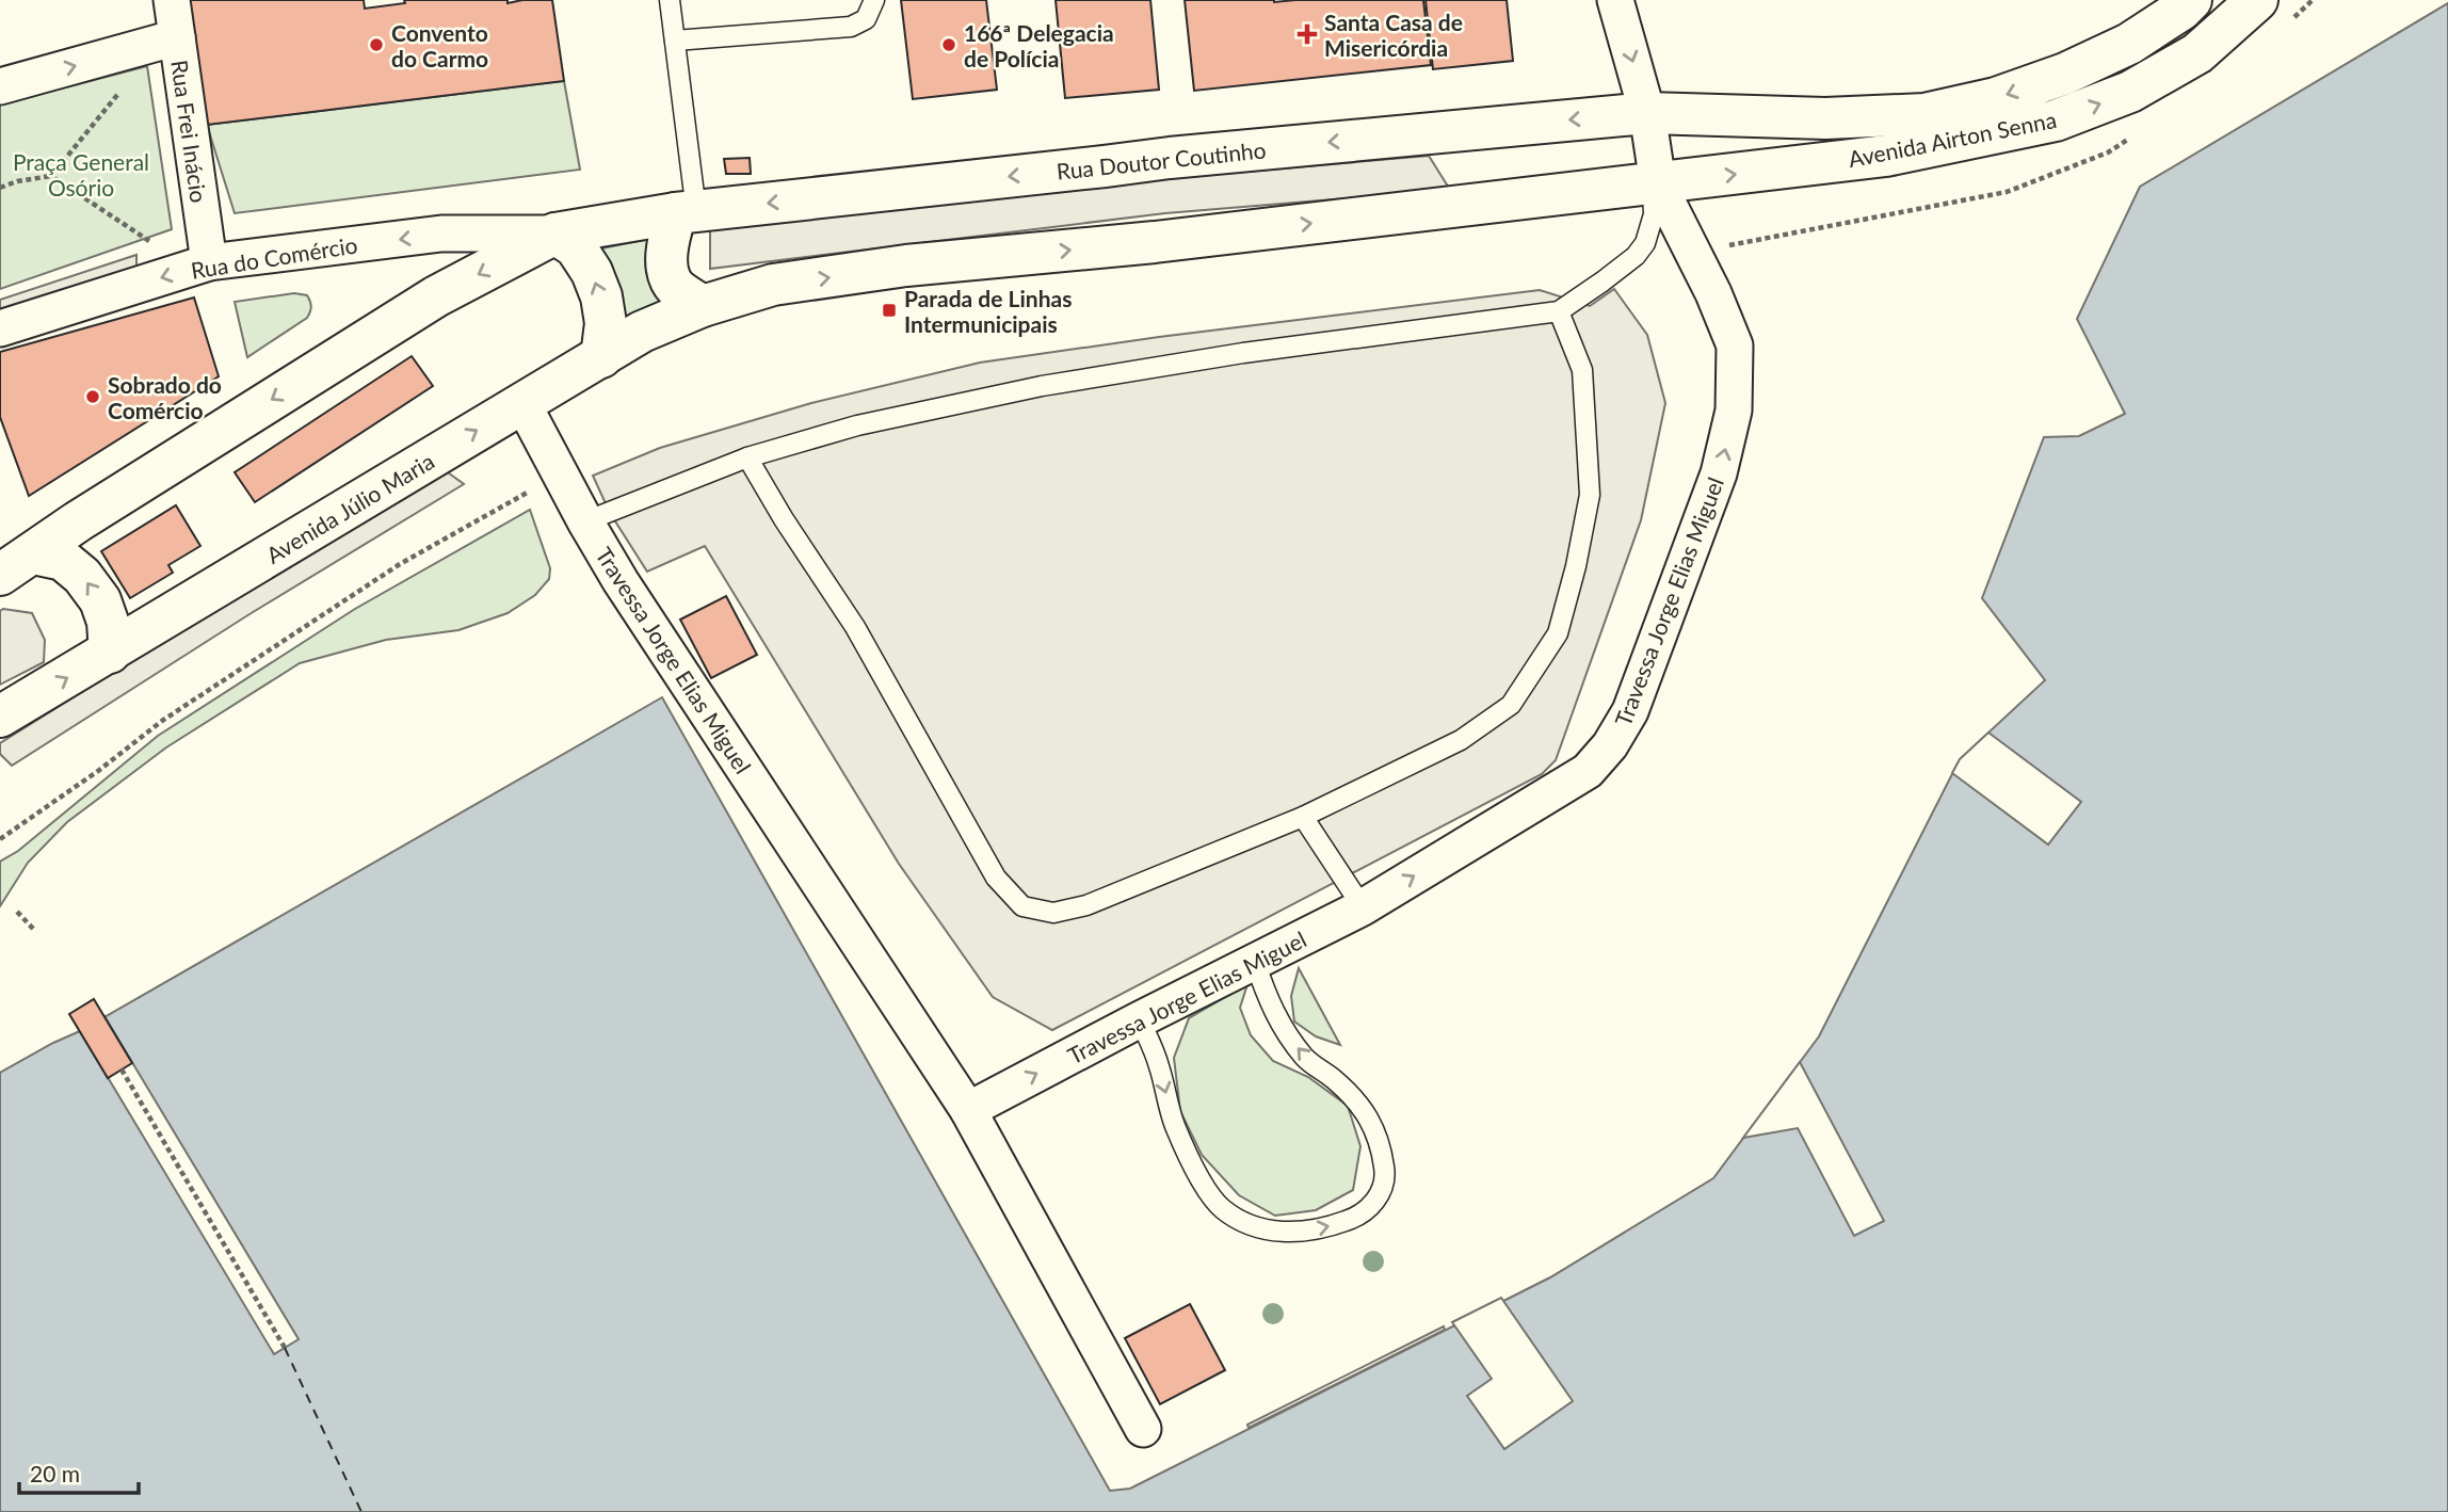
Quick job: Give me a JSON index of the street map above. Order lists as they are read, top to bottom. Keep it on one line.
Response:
{"streets":{"main road":["Avenida Airton Senna","Rua Doutor Coutinho","Avenida Júlio Maria"],"street":["Rua Frei Inácio","Rua do Comércio","Travessa Jorge Elias Miguel"]},"crossings":[["Rua Frei Inácio","Rua do Comércio"],["Avenida Airton Senna","Rua Doutor Coutinho"],["Avenida Airton Senna","Travessa Jorge Elias Miguel"],["Rua Doutor Coutinho","Travessa Jorge Elias Miguel"],["Avenida Júlio Maria","Travessa Jorge Elias Miguel"]],"one_way":["Rua do Comércio"],"parks":["Praça General Osório"],"places":{"health":["Santa Casa de Misericórdia"],"other":["Convento do Carmo","166ª Delegacia de Polícia","Sobrado do Comércio"],"transit":["Parada de Linhas Intermunicipais"]},"scale_bar":"20 m"}
